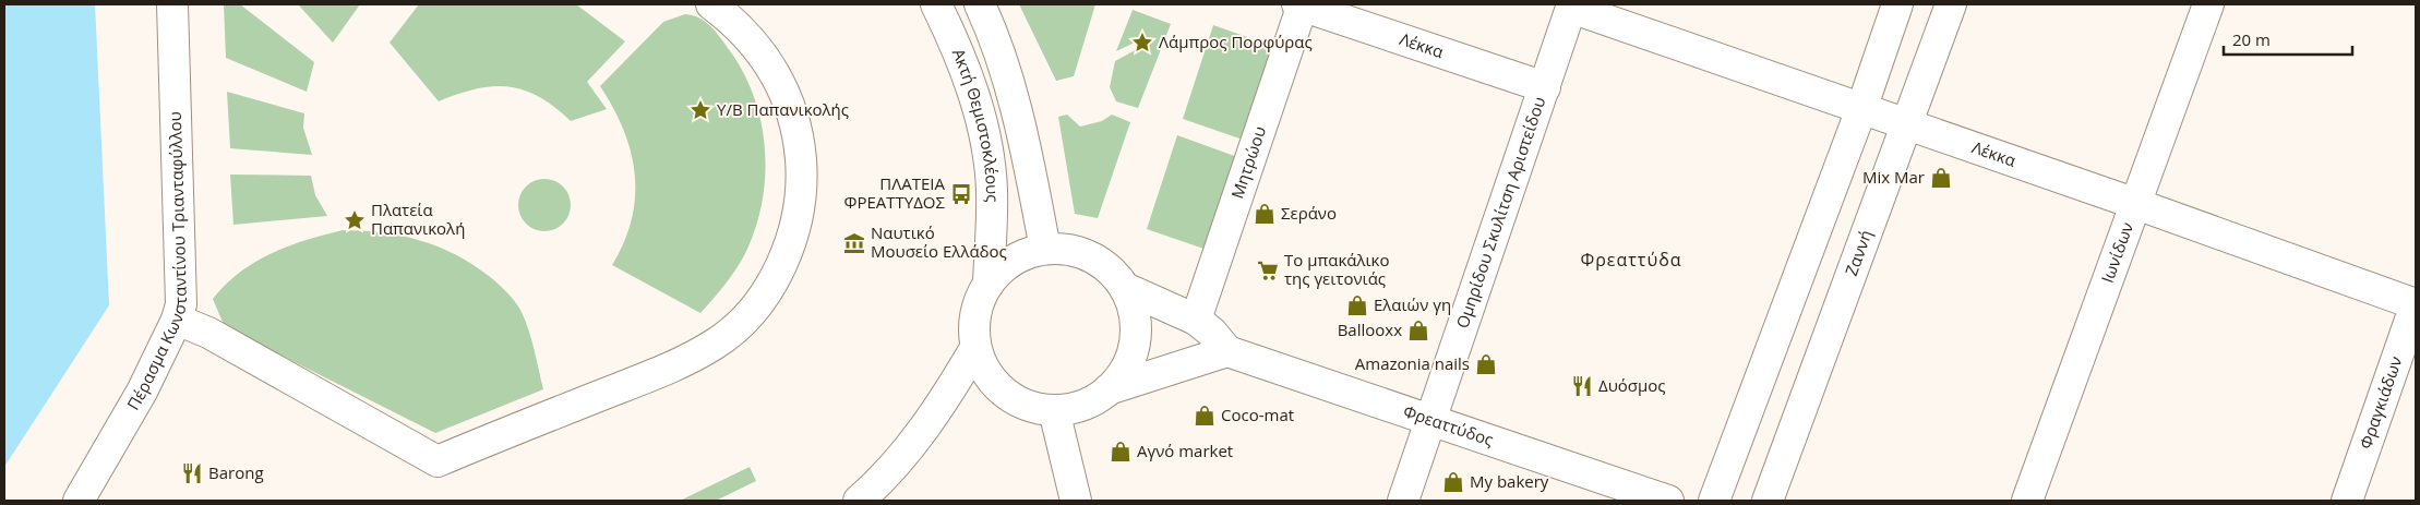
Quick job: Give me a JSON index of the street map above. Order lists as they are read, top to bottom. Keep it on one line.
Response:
{"streets":{"street":["Λέκκα","Ακτή Θεμιστοκλέους","Μητρώου","Ομηρίδου Σκυλίτση Αριστείδου","Ζαννή","Ιωνίδων","Πέρασμα Κωνσταντίνου Τριανταφύλλου","Φραγκιάδων","Φρεαττύδος"]},"crossings":[["Λέκκα","Μητρώου"],["Λέκκα","Ομηρίδου Σκυλίτση Αριστείδου"],["Λέκκα","Ζαννή"],["Λέκκα","Ιωνίδων"],["Λέκκα","Φραγκιάδων"],["Ομηρίδου Σκυλίτση Αριστείδου","Φρεαττύδος"]],"districts":["Φρεαττύδα"],"places":{"place":["Λάμπρος Πορφύρας","Υ/Β Παπανικολής","Πλατεία Παπανικολή"],"shop":["Mix Mar","Σεράνο","Ελαιών γη","Ballooxx","Amazonia nails","Coco-mat","Αγνό market","My bakery"],"bus stop":["ΠΛΑΤΕΙΑ ΦΡΕΑΤΤΥΔΟΣ"],"museum":["Ναυτικό Μουσείο Ελλάδος"],"supermarket":["Το μπακάλικο της γειτονιάς"],"restaurant":["Δυόσμος","Barong"]},"scale_bar":"20 m"}
